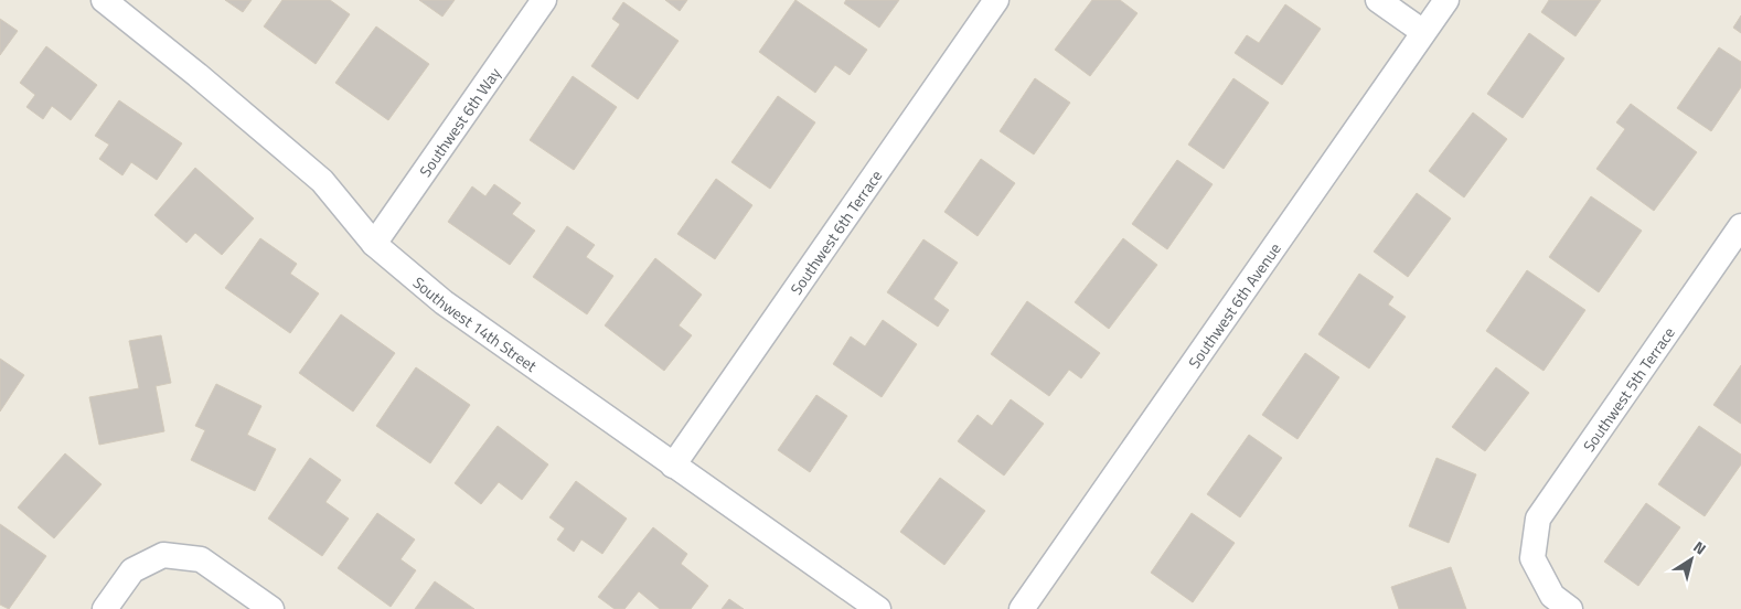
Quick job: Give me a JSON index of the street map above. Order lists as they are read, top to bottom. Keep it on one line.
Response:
{"streets":{"street":["Southwest 6th Way","Southwest 6th Terrace","Southwest 6th Avenue","Southwest 14th Street","Southwest 5th Terrace"]},"crossings":[["Southwest 6th Way","Southwest 14th Street"],["Southwest 6th Terrace","Southwest 14th Street"]],"north":"top right"}
